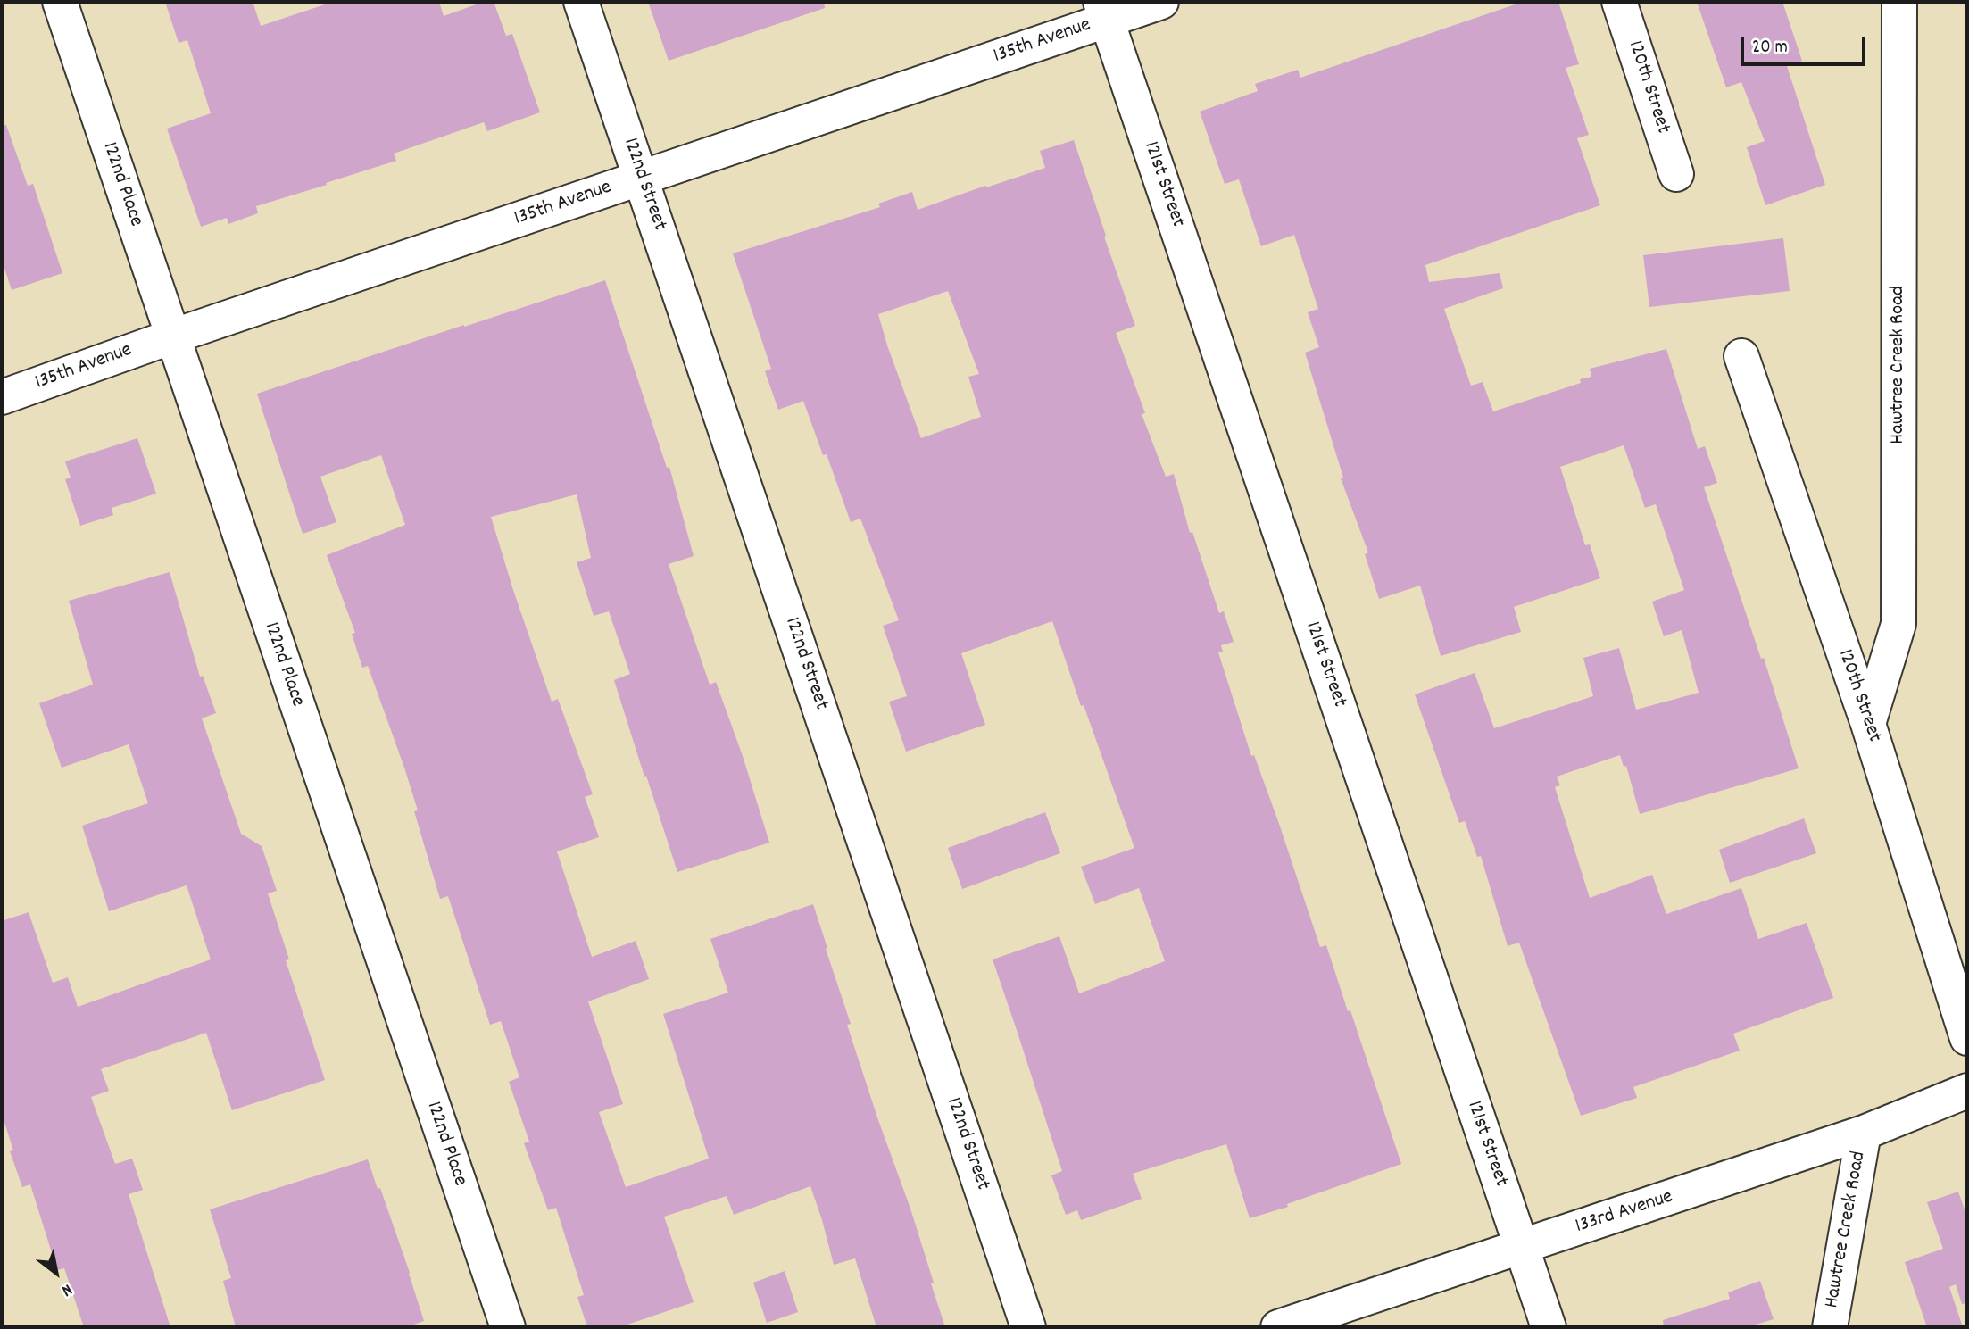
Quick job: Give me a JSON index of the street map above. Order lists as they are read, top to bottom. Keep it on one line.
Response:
{"streets":{"street":["135th Avenue","120th Street","122nd Place","122nd Street","121st Street","Hawtree Creek Road","133rd Avenue"]},"crossings":[["135th Avenue","122nd Place"],["135th Avenue","122nd Street"],["135th Avenue","121st Street"],["120th Street","Hawtree Creek Road"],["121st Street","133rd Avenue"],["Hawtree Creek Road","133rd Avenue"]],"scale_bar":"20 m","north":"bottom right"}
